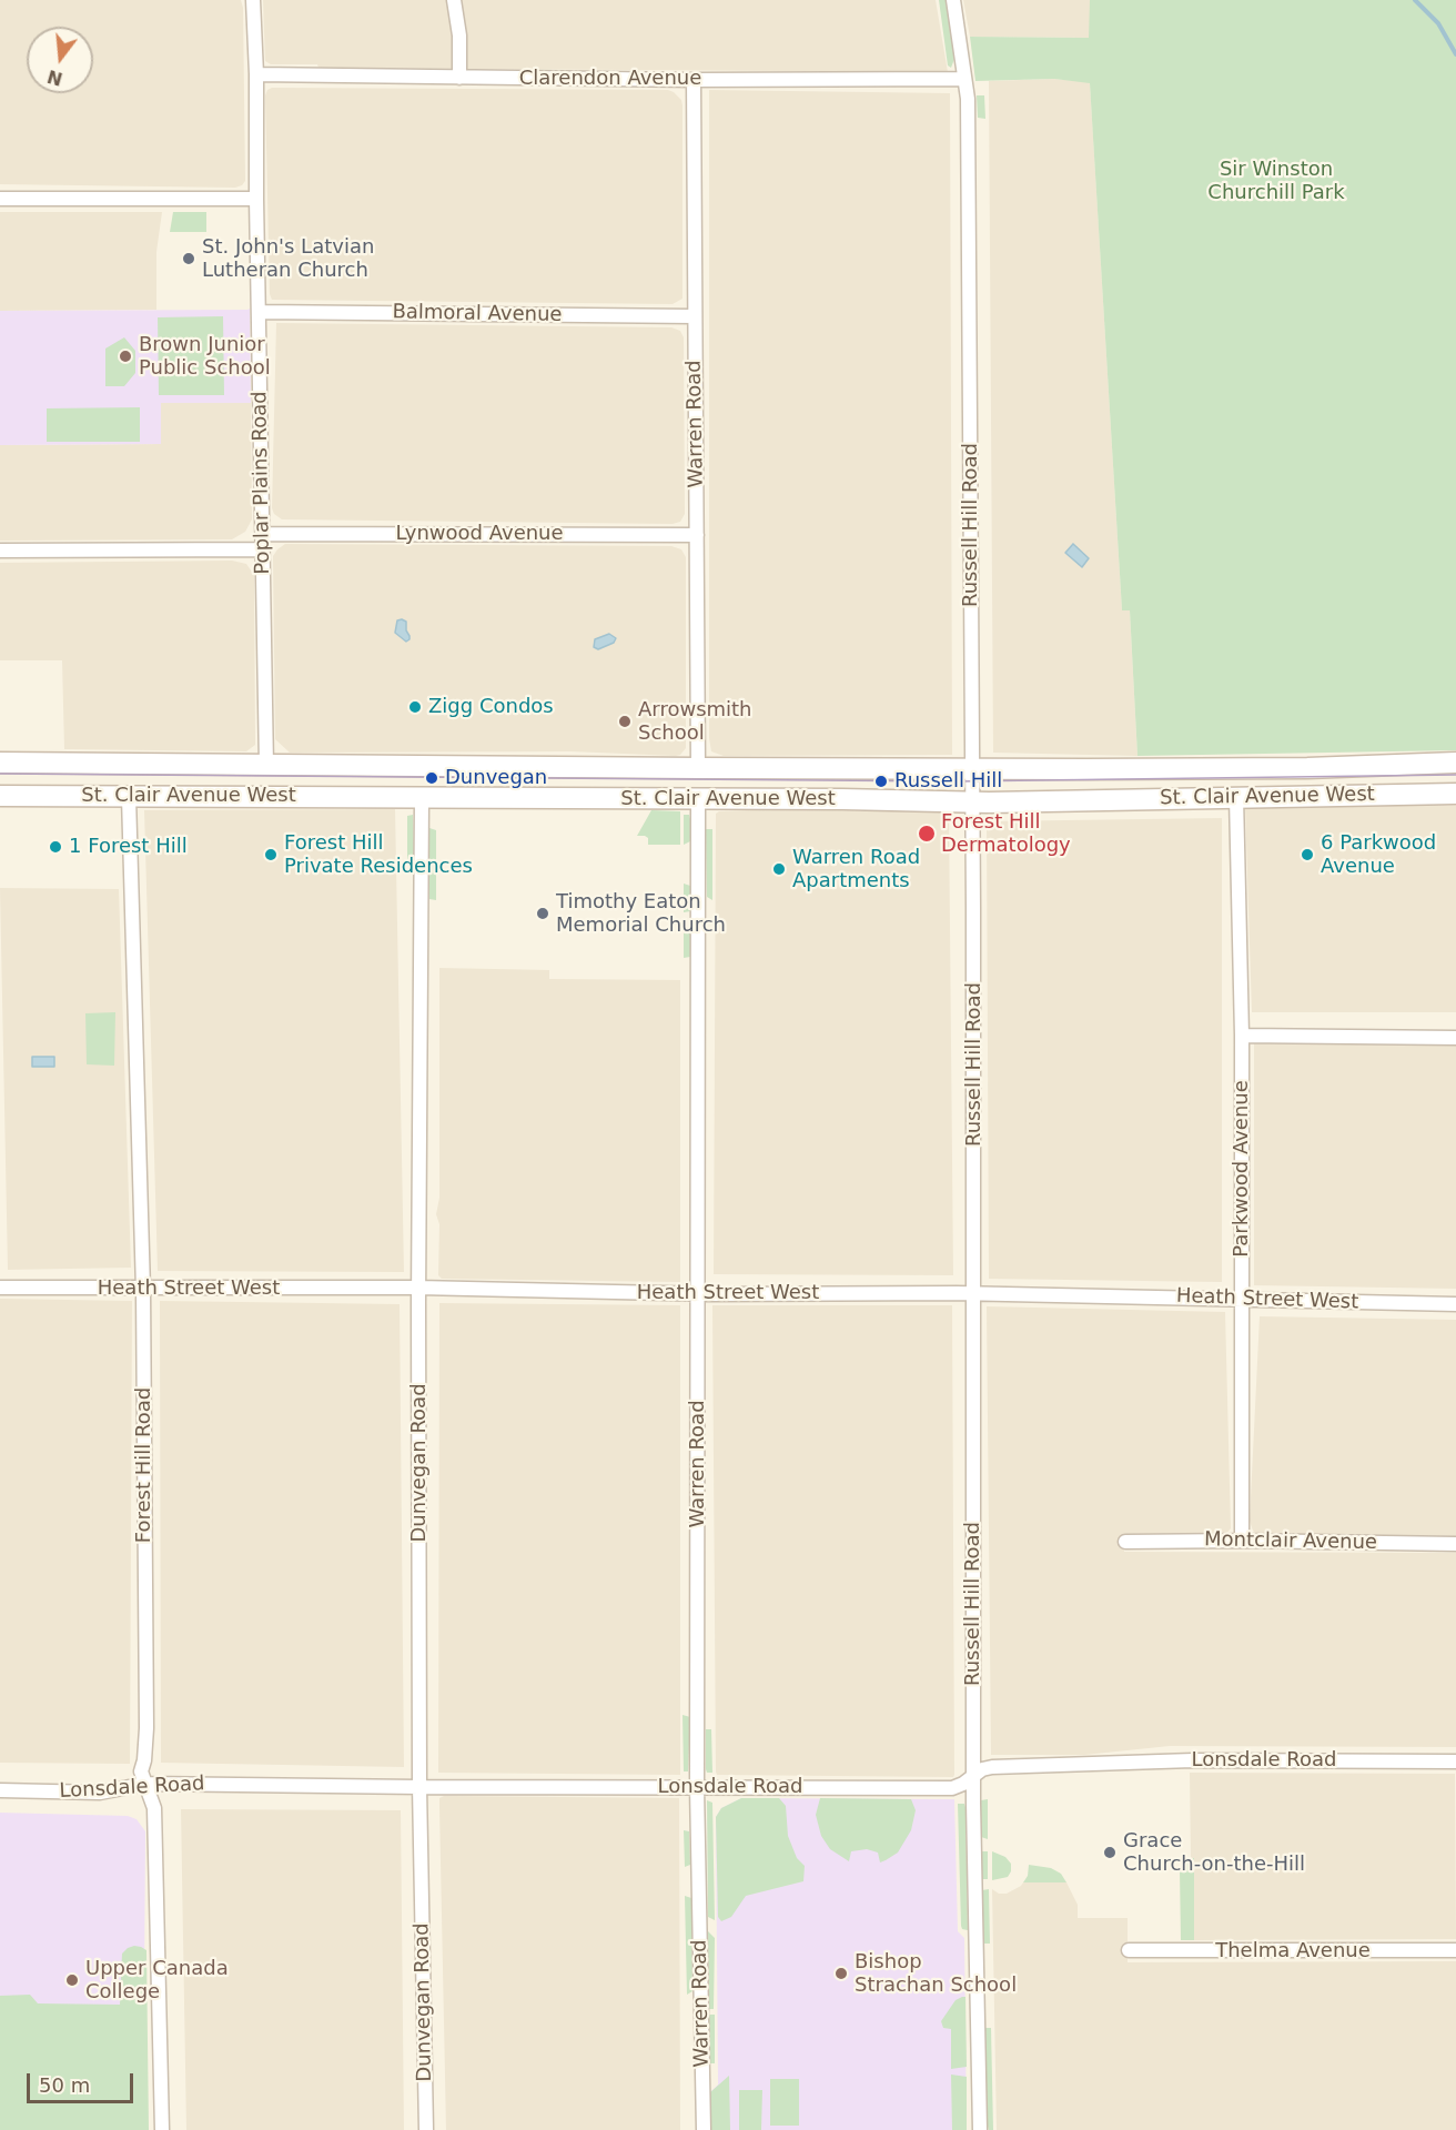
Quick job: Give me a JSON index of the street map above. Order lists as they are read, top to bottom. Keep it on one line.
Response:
{"streets":{"main road":["St. Clair Avenue West"],"street":["Clarendon Avenue","Balmoral Avenue","Warren Road","Poplar Plains Road","Russell Hill Road","Lynwood Avenue","Parkwood Avenue","Heath Street West","Dunvegan Road","Forest Hill Road","Montclair Avenue","Lonsdale Road","Thelma Avenue"]},"crossings":[["Clarendon Avenue","Warren Road"],["Clarendon Avenue","Poplar Plains Road"],["Clarendon Avenue","Russell Hill Road"],["Balmoral Avenue","Warren Road"],["Balmoral Avenue","Poplar Plains Road"],["Warren Road","Lynwood Avenue"],["Warren Road","St. Clair Avenue West"],["Warren Road","Heath Street West"],["Warren Road","Lonsdale Road"],["Poplar Plains Road","Lynwood Avenue"],["Poplar Plains Road","St. Clair Avenue West"],["Russell Hill Road","St. Clair Avenue West"],["Russell Hill Road","Heath Street West"],["Russell Hill Road","Lonsdale Road"],["St. Clair Avenue West","Parkwood Avenue"],["St. Clair Avenue West","Dunvegan Road"],["St. Clair Avenue West","Forest Hill Road"],["Parkwood Avenue","Heath Street West"],["Parkwood Avenue","Montclair Avenue"],["Heath Street West","Dunvegan Road"],["Heath Street West","Forest Hill Road"],["Dunvegan Road","Lonsdale Road"],["Forest Hill Road","Lonsdale Road"]],"parks":["Sir Winston Churchill Park"],"places":["St. John's Latvian Lutheran Church","Brown Junior Public School","Zigg Condos","Arrowsmith School","Dunvegan","Russell Hill","Forest Hill Dermatology","1 Forest Hill","Forest Hill Private Residences","6 Parkwood Avenue","Warren Road Apartments","Timothy Eaton Memorial Church","Grace Church-on-the-Hill","Bishop Strachan School","Upper Canada College"],"scale_bar":"50 m","north":"bottom"}
